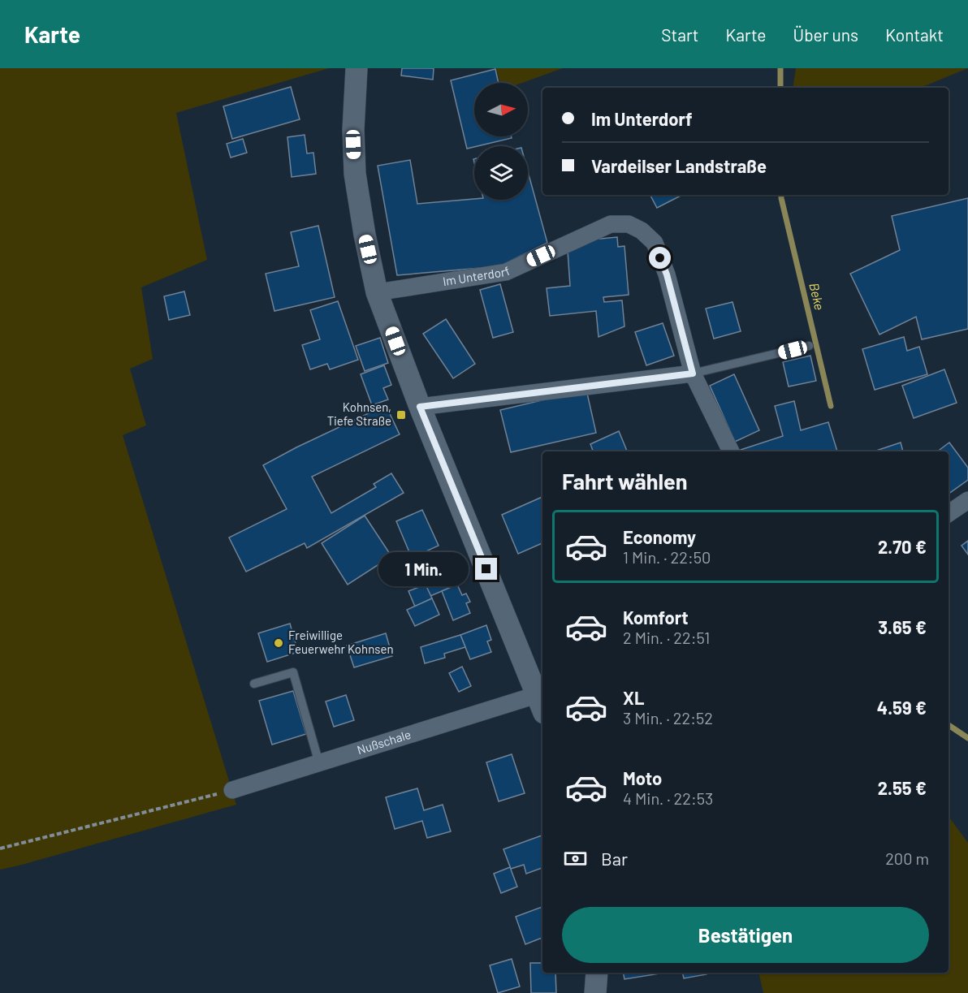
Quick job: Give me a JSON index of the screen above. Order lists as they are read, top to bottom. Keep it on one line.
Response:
{"streets":{"street":["Im Unterdorf","Nußschale"]},"water":["Beke"],"places":{"transit":["Kohnsen, Tiefe Straße"],"other":["Freiwillige Feuerwehr Kohnsen"]},"north":"right","page":{"header":"Karte","nav":["Start","Karte","Über uns","Kontakt"],"banner":["Im Unterdorf","Vardeilser Landstraße"],"heading":"Fahrt wählen","list":[{"name":"Economy","note":"1 Min. · 22:50","value":"2.70 €"},{"name":"Komfort","note":"2 Min. · 22:51","value":"3.65 €"},{"name":"XL","note":"3 Min. · 22:52","value":"4.59 €"},{"name":"Moto","note":"4 Min. · 22:53","value":"2.55 €"}],"bubble":"1 Min.","pay":["Bar","200 m"],"buttons":"Bestätigen"}}
